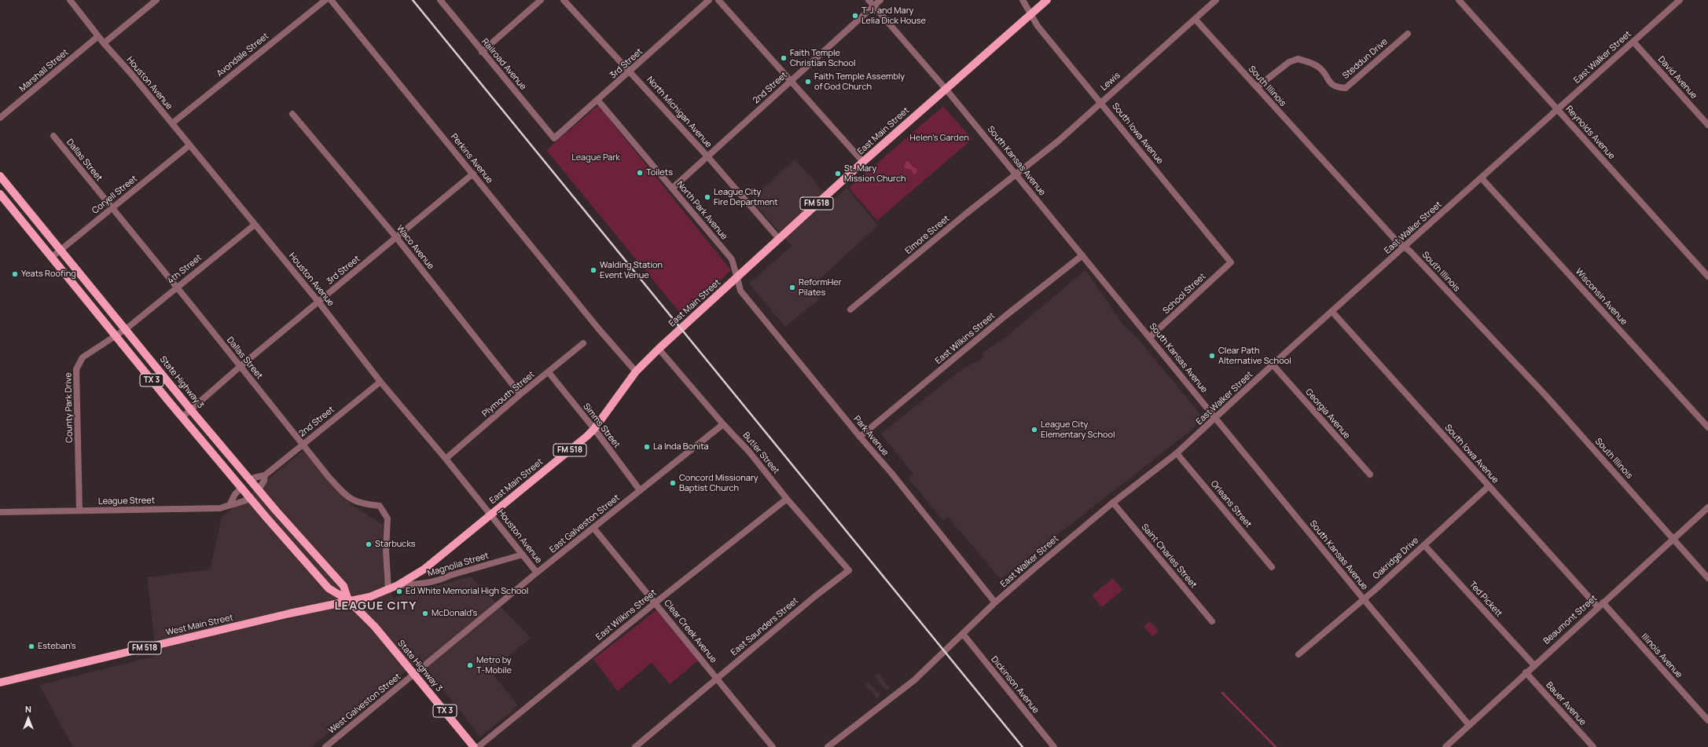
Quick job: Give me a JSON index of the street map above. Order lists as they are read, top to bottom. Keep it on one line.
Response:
{"streets":{"main road":["East Main Street","FM 518","TX 3","State Highway 3","West Main Street"],"street":["Avondale Street","East Walker Street","Steddun Drive","3rd Street","Railroad Avenue","Marshall Street","David Avenue","Lewis","Houston Avenue","South Illinois","2nd Street","North Michigan Avenue","Reynolds Avenue","South Iowa Avenue","Perkins Avenue","Dallas Street","South Kansas Avenue","Coryell Street","North Park Avenue","Elmore Street","Waco Avenue","4th Street","School Street","Wisconsin Avenue","East Wilkins Street","Plymouth Street","County Park Drive","Georgia Avenue","Simms Street","Park Avenue","Butler Street","League Street","Orleans Street","East Galveston Street","Saint Charles Street","Oakridge Drive","Magnolia Street","Ted Pickett","Beaumont Street","East Saunders Street","Clear Creek Avenue","Illinois Avenue","Dickinson Avenue","West Galveston Street","Bauer Avenue"]},"crossings":[["Avondale Street","Houston Avenue"],["East Walker Street","David Avenue"],["East Walker Street","South Illinois"],["East Walker Street","Reynolds Avenue"],["East Walker Street","South Iowa Avenue"],["East Walker Street","South Kansas Avenue"],["East Walker Street","Wisconsin Avenue"],["East Walker Street","Georgia Avenue"],["East Walker Street","Park Avenue"],["East Walker Street","Orleans Street"],["East Walker Street","Saint Charles Street"],["East Walker Street","Dickinson Avenue"],["Steddun Drive","South Illinois"],["3rd Street","Railroad Avenue"],["3rd Street","Houston Avenue"],["3rd Street","North Michigan Avenue"],["3rd Street","Perkins Avenue"],["3rd Street","Dallas Street"],["3rd Street","North Park Avenue"],["3rd Street","Waco Avenue"],["3rd Street","State Highway 3"],["Marshall Street","Houston Avenue"],["Lewis","South Illinois"],["Lewis","South Iowa Avenue"],["Lewis","South Kansas Avenue"],["Lewis","Elmore Street"],["Houston Avenue","2nd Street"],["Houston Avenue","East Main Street"],["Houston Avenue","Coryell Street"],["Houston Avenue","4th Street"],["Houston Avenue","Plymouth Street"],["Houston Avenue","East Galveston Street"],["Houston Avenue","Magnolia Street"],["South Illinois","Beaumont Street"],["2nd Street","North Michigan Avenue"],["2nd Street","Dallas Street"],["2nd Street","South Kansas Avenue"],["2nd Street","North Park Avenue"],["2nd Street","State Highway 3"],["North Michigan Avenue","East Main Street"],["East Main Street","South Iowa Avenue"],["East Main Street","Perkins Avenue"],["East Main Street","Dallas Street"],["East Main Street","South Kansas Avenue"],["East Main Street","North Park Avenue"],["East Main Street","State Highway 3"],["East Main Street","Simms Street"],["East Main Street","Park Avenue"],["East Main Street","Butler Street"],["East Main Street","Magnolia Street"],["East Main Street","West Main Street"],["South Iowa Avenue","School Street"],["South Iowa Avenue","Oakridge Drive"],["South Iowa Avenue","Beaumont Street"],["Dallas Street","Coryell Street"],["Dallas Street","4th Street"],["South Kansas Avenue","Elmore Street"],["South Kansas Avenue","School Street"],["South Kansas Avenue","East Wilkins Street"],["South Kansas Avenue","Oakridge Drive"],["South Kansas Avenue","Beaumont Street"],["Coryell Street","State Highway 3"],["North Park Avenue","Park Avenue"],["Waco Avenue","Plymouth Street"],["4th Street","State Highway 3"],["4th Street","County Park Drive"],["East Wilkins Street","Park Avenue"],["East Wilkins Street","Butler Street"],["East Wilkins Street","Clear Creek Avenue"],["State Highway 3","County Park Drive"],["State Highway 3","League Street"],["State Highway 3","East Galveston Street"],["State Highway 3","West Main Street"],["State Highway 3","West Galveston Street"],["Plymouth Street","Simms Street"],["County Park Drive","League Street"],["Simms Street","East Galveston Street"],["Butler Street","East Galveston Street"],["Butler Street","East Saunders Street"],["East Galveston Street","Clear Creek Avenue"],["East Galveston Street","West Galveston Street"],["Oakridge Drive","Ted Pickett"],["Ted Pickett","Beaumont Street"],["Beaumont Street","Illinois Avenue"],["Beaumont Street","Bauer Avenue"],["East Saunders Street","Clear Creek Avenue"]],"districts":["LEAGUE CITY"],"parks":["Helen's Garden","League Park"],"places":["T. J. and Mary Lelia Dick House","Faith Temple Christian School","Faith Temple Assembly of God Church","Toilets","St. Mary Mission Church","League City Fire Department","Walding Station Event Venue","Yeats Roofing","ReformHer Pilates","Clear Path Alternative School","League City Elementary School","La Inda Bonita","Concord Missionary Baptist Church","Starbucks","Ed White Memorial High School","McDonald's","Esteban's","Metro by T-Mobile"],"north":"top"}
